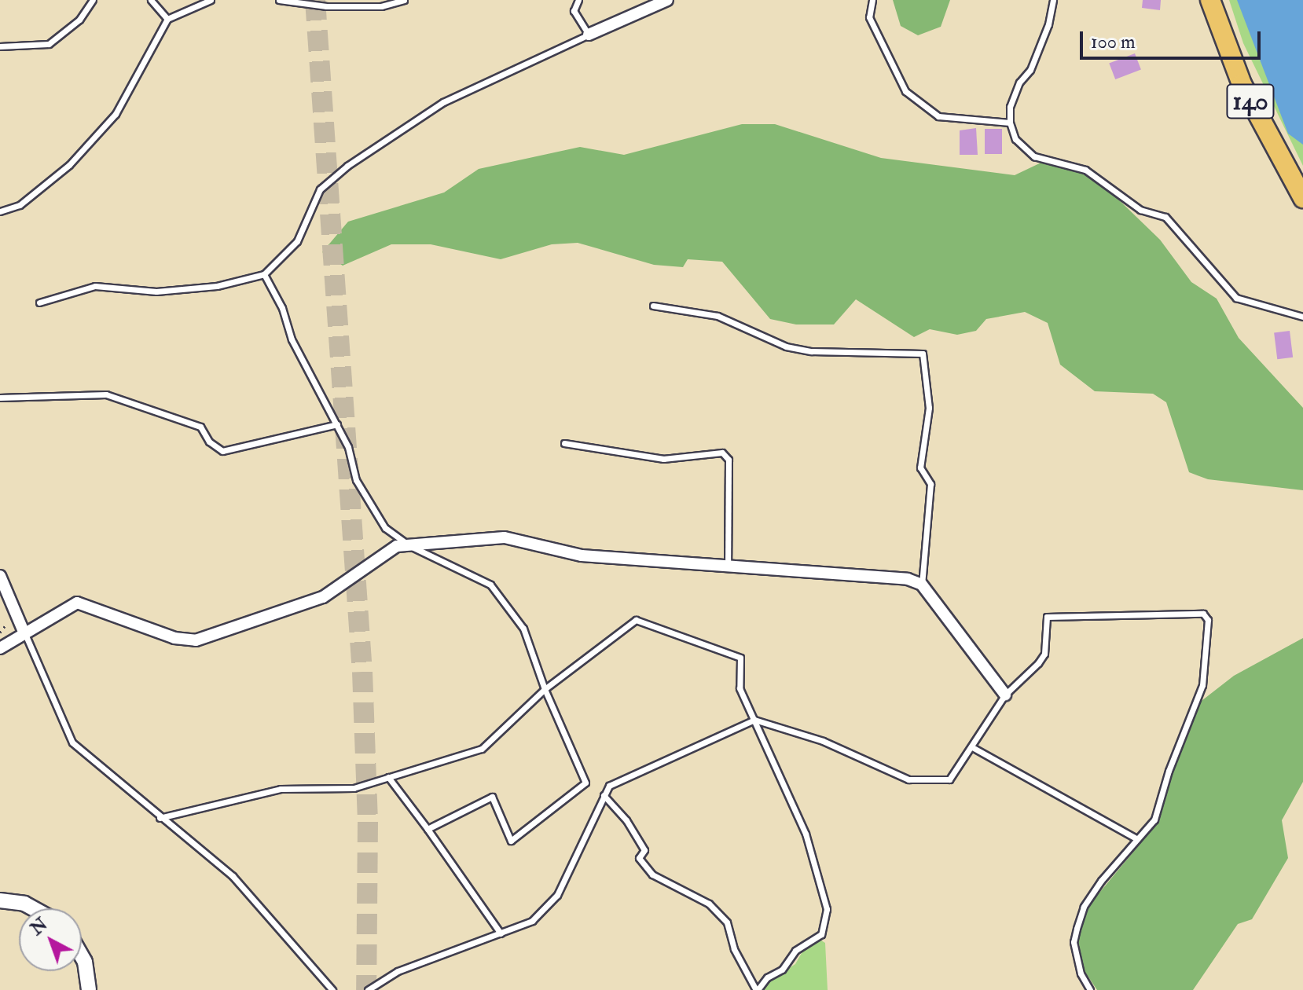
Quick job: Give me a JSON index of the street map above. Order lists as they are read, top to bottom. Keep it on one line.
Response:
{"streets":{"highway":["140"]},"scale_bar":"100 m","north":"top left"}
